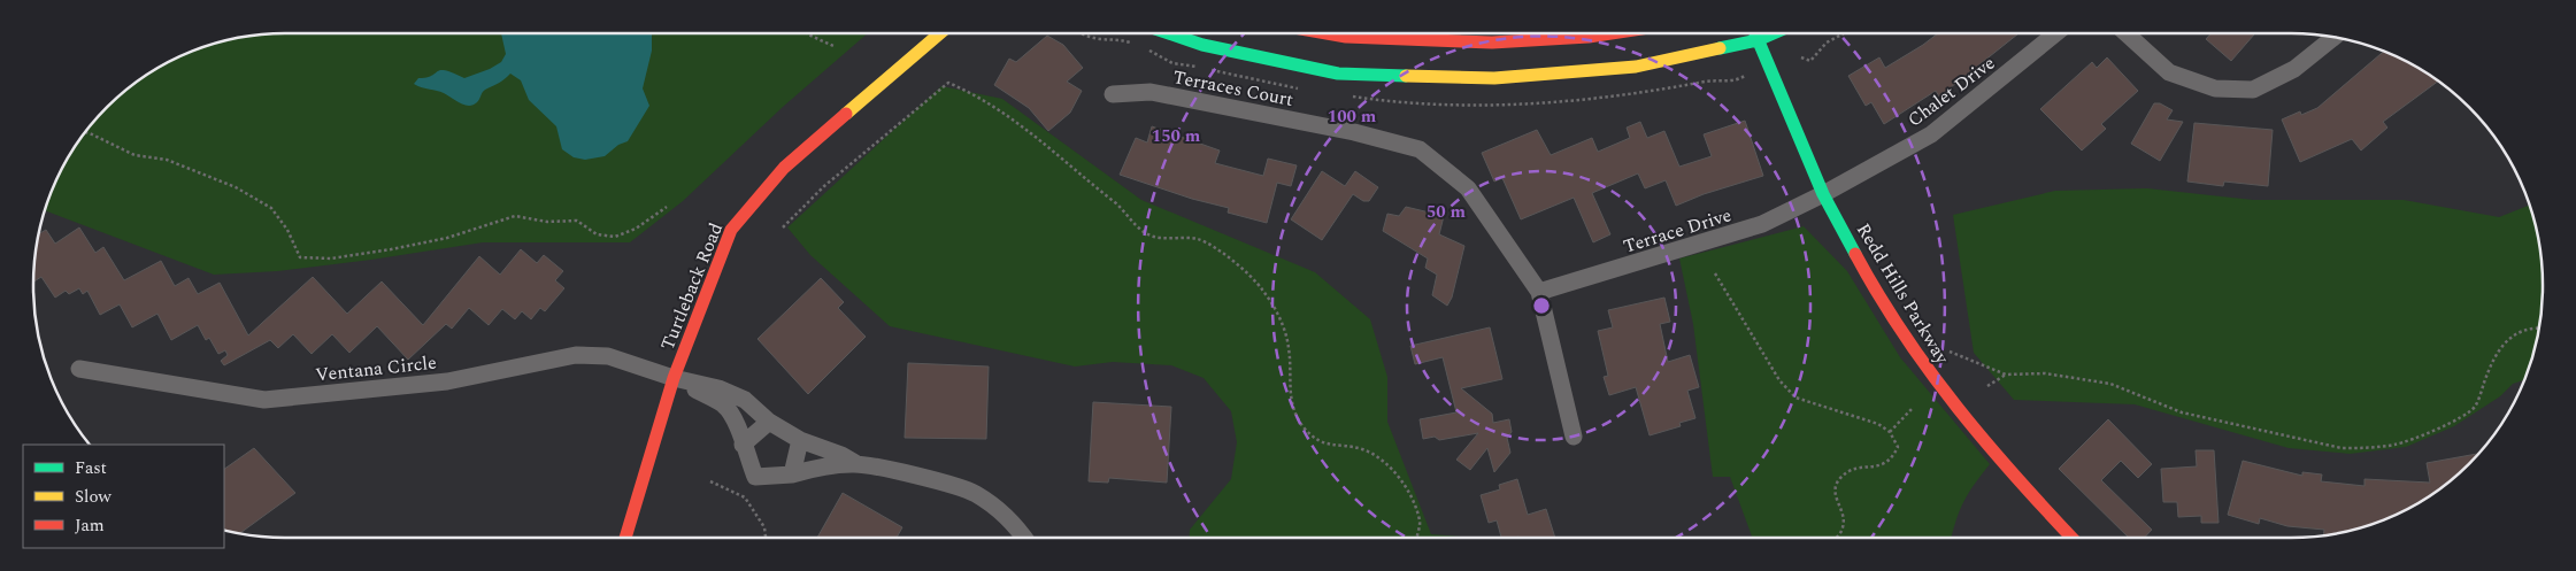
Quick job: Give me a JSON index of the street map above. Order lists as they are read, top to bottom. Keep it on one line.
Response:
{"streets":{"main road":["Turtleback Road","Redd Hills Parkway"],"street":["Terraces Court","Chalet Drive","Terrace Drive","Ventana Circle"]},"crossings":[["Terraces Court","Terrace Drive"],["Chalet Drive","Terrace Drive"],["Chalet Drive","Redd Hills Parkway"],["Terrace Drive","Redd Hills Parkway"],["Turtleback Road","Ventana Circle"]],"legend":["Fast","Slow","Jam"],"rings":["100 m","150 m","50 m"]}
